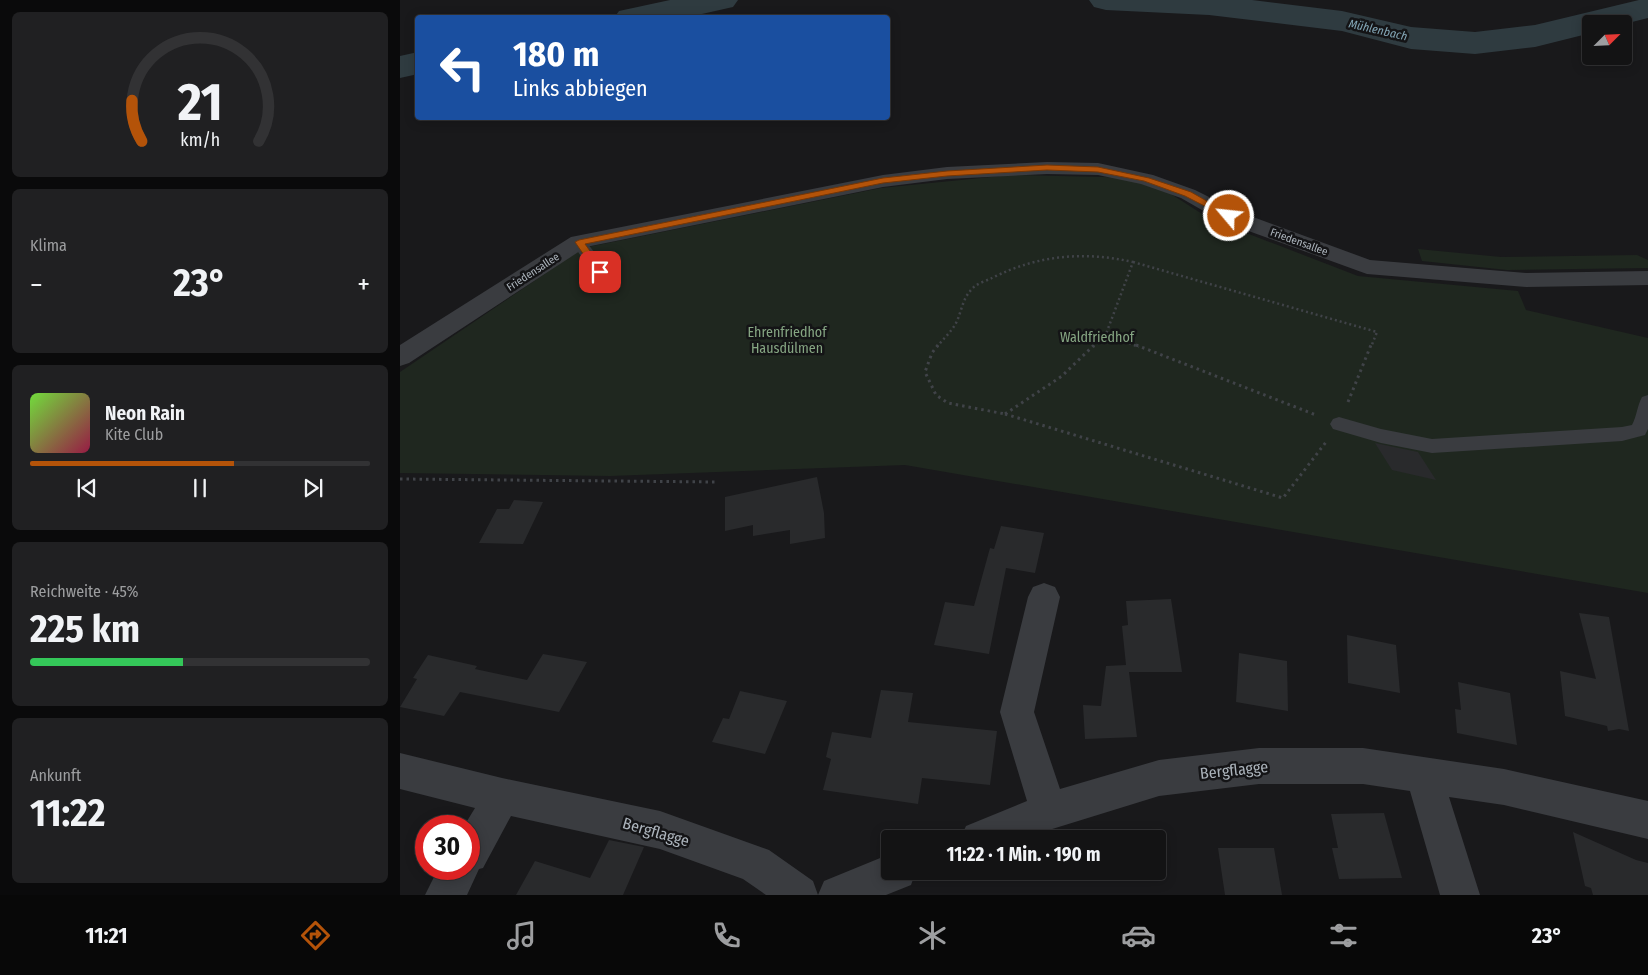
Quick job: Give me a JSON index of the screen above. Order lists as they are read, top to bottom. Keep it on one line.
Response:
{"streets":{"street":["Friedensallee","Bergflagge"]},"water":["Mühlenbach"],"parks":["Ehrenfriedhof Hausdülmen","Waldfriedhof"],"north":"top right","page":{"turn":["180 m","Links abbiegen"],"tile":["Klima",["Reichweite · 45%","225 km"],["Ankunft","11:22"]],"heat":["−","23°","+"],"song":["Neon Rain","Kite Club"],"limit":"30","trip":"11:22 · 1 Min. · 190 m","tabs":["11:21","23°"],"gauge":["21","km/h"]}}
